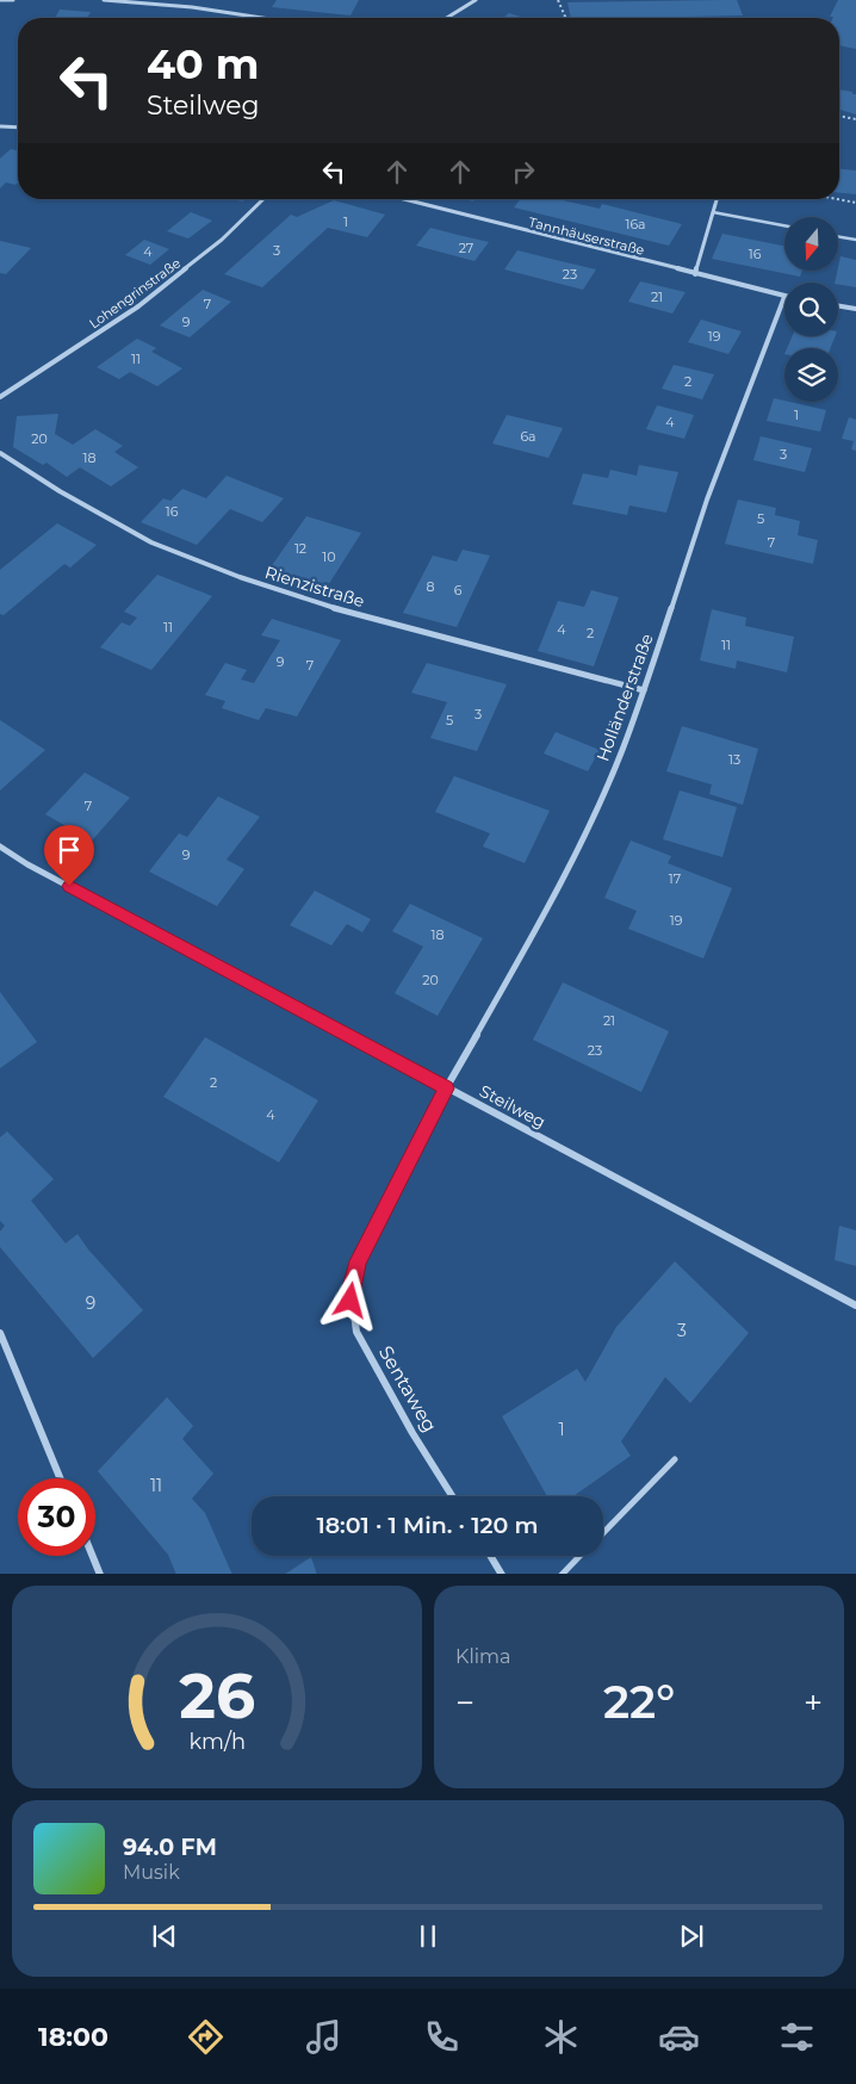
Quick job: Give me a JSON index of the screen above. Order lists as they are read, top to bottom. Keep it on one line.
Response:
{"streets":{"street":["Tannhäuserstraße","Lohengrinstraße","Rienzistraße","Holländerstraße","Steilweg","Sentaweg"]},"crossings":[["Tannhäuserstraße","Holländerstraße"],["Rienzistraße","Holländerstraße"],["Holländerstraße","Steilweg"],["Holländerstraße","Sentaweg"],["Steilweg","Sentaweg"]],"house_numbers":["1","16a","27","3","4","16","23","21","7","9","19","11","2","1","4","6a","20","3","18","16","5","7","12","10","8","6","11","4","2","11","9","7","3","5","13","7","9","17","19","18","20","21","23","2","4","9","3","1","11"],"north":"bottom","page":{"turn":["40 m","Steilweg"],"limit":"30","trip":"18:01 · 1 Min. · 120 m","tile":"Klima","heat":["−","22°","+"],"song":["94.0 FM","Musik"],"tabs":"18:00","gauge":["26","km/h"]}}
